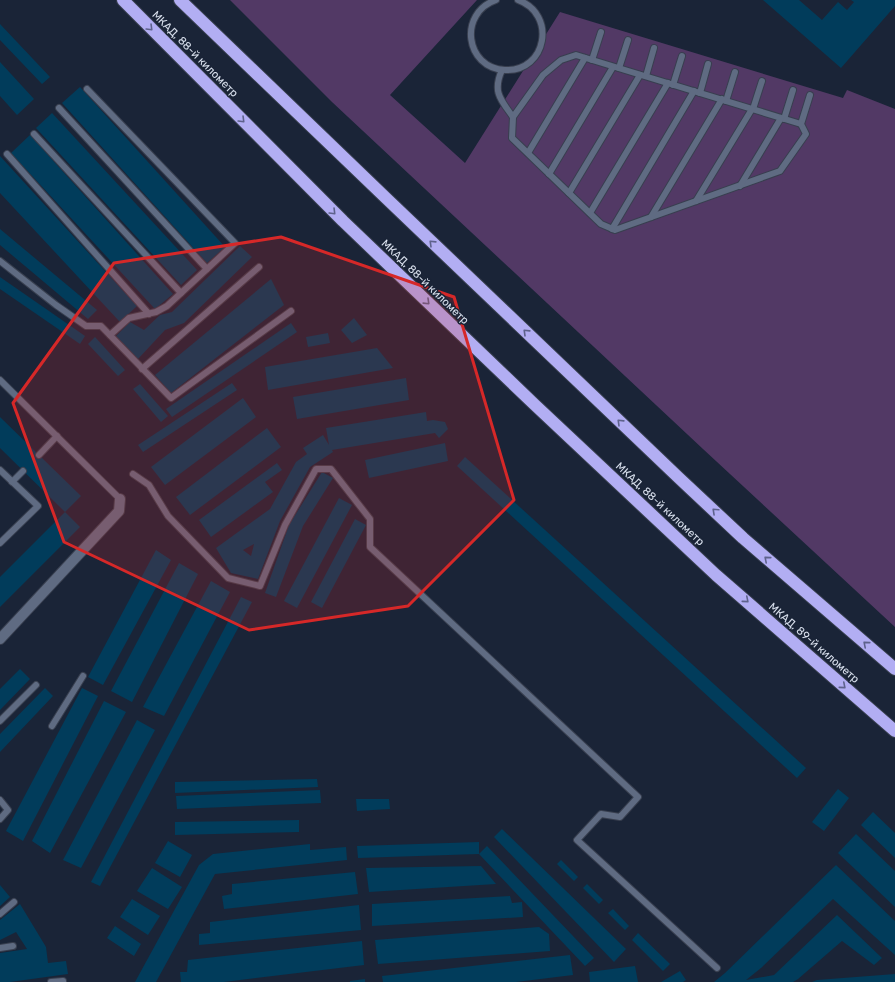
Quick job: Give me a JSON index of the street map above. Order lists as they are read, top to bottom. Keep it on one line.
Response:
{"streets":{"highway":["МКАД, 88-й километр","МКАД, 89-й километр"]},"crossings":[["МКАД, 88-й километр","МКАД, 89-й километр"]]}
